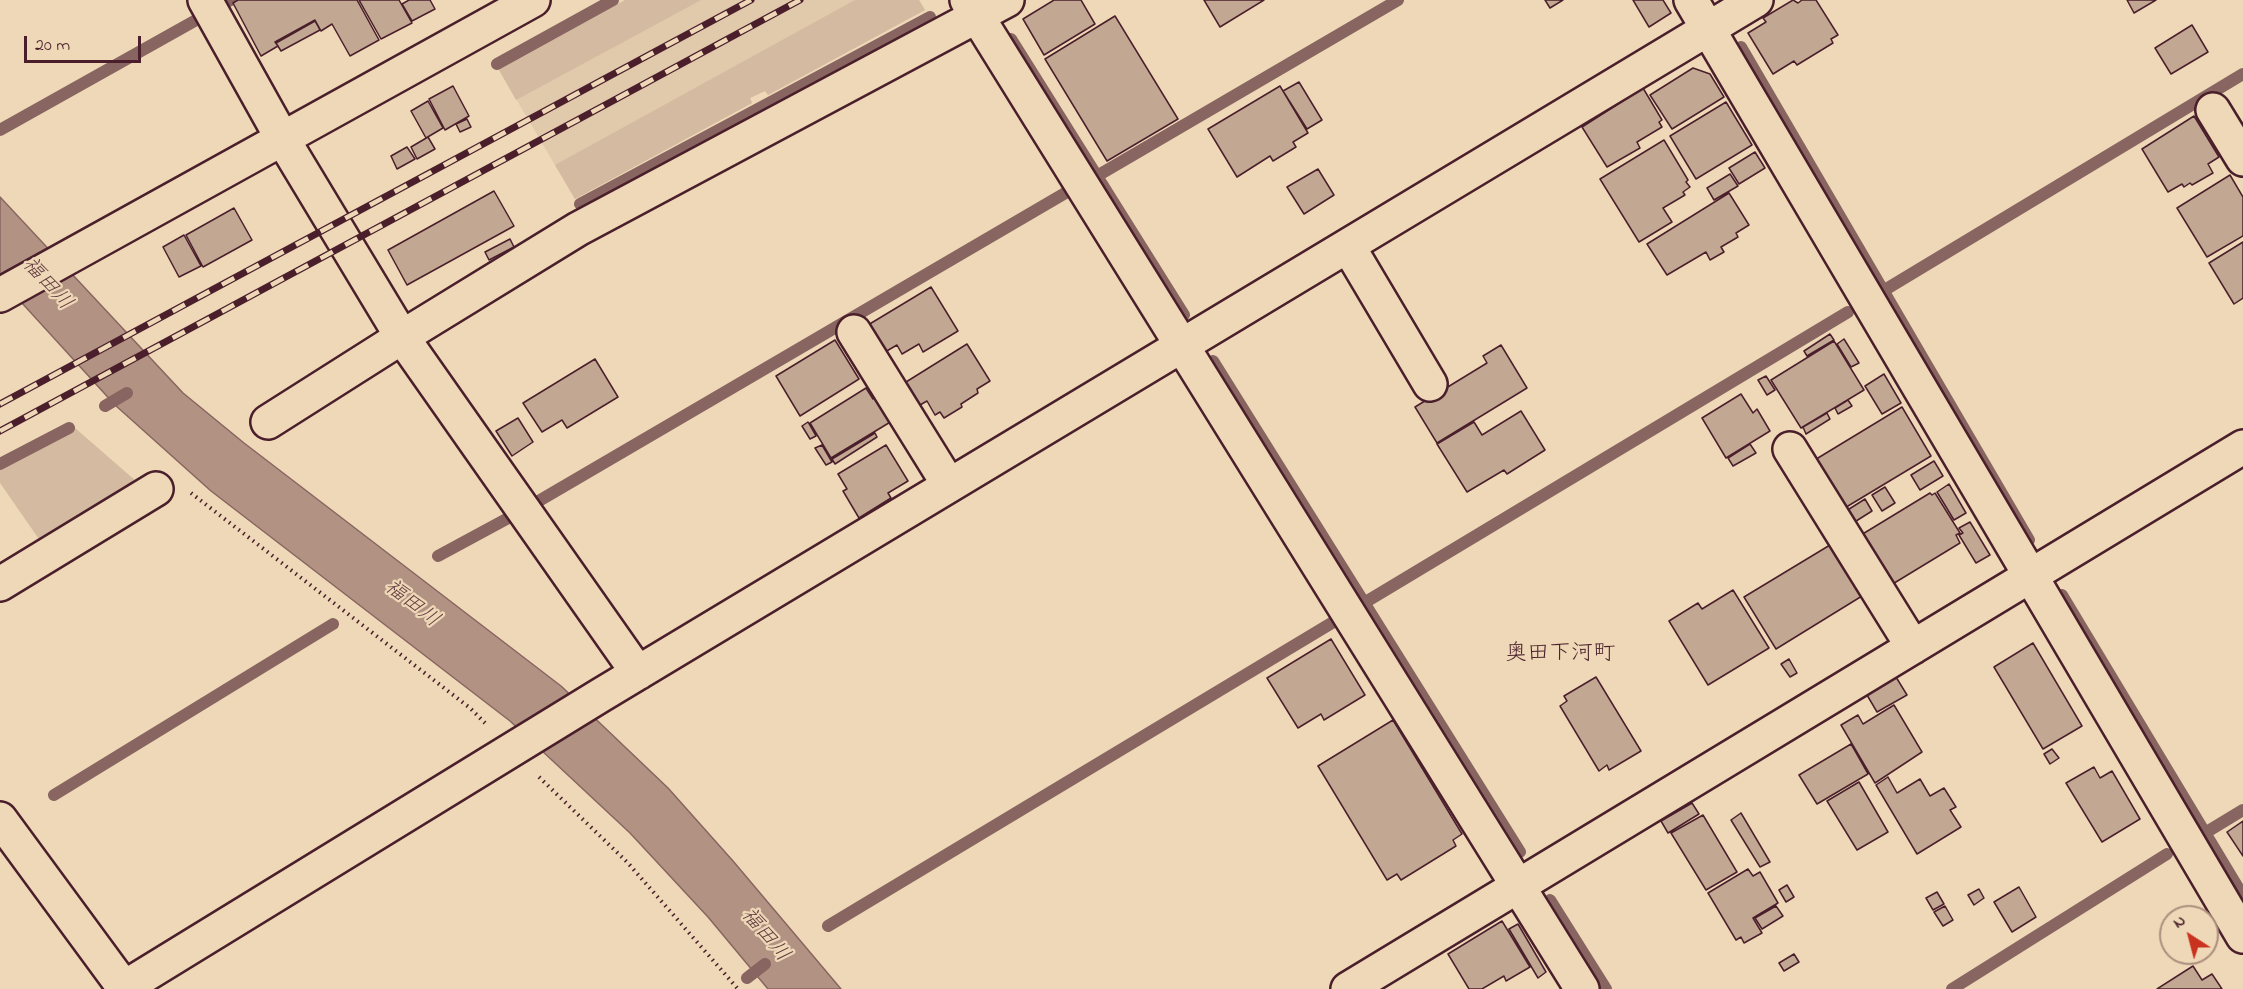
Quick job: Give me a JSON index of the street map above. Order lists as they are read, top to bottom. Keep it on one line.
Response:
{"districts":["奥田下河町"],"water":["福田川"],"scale_bar":"20 m","north":"top left"}
